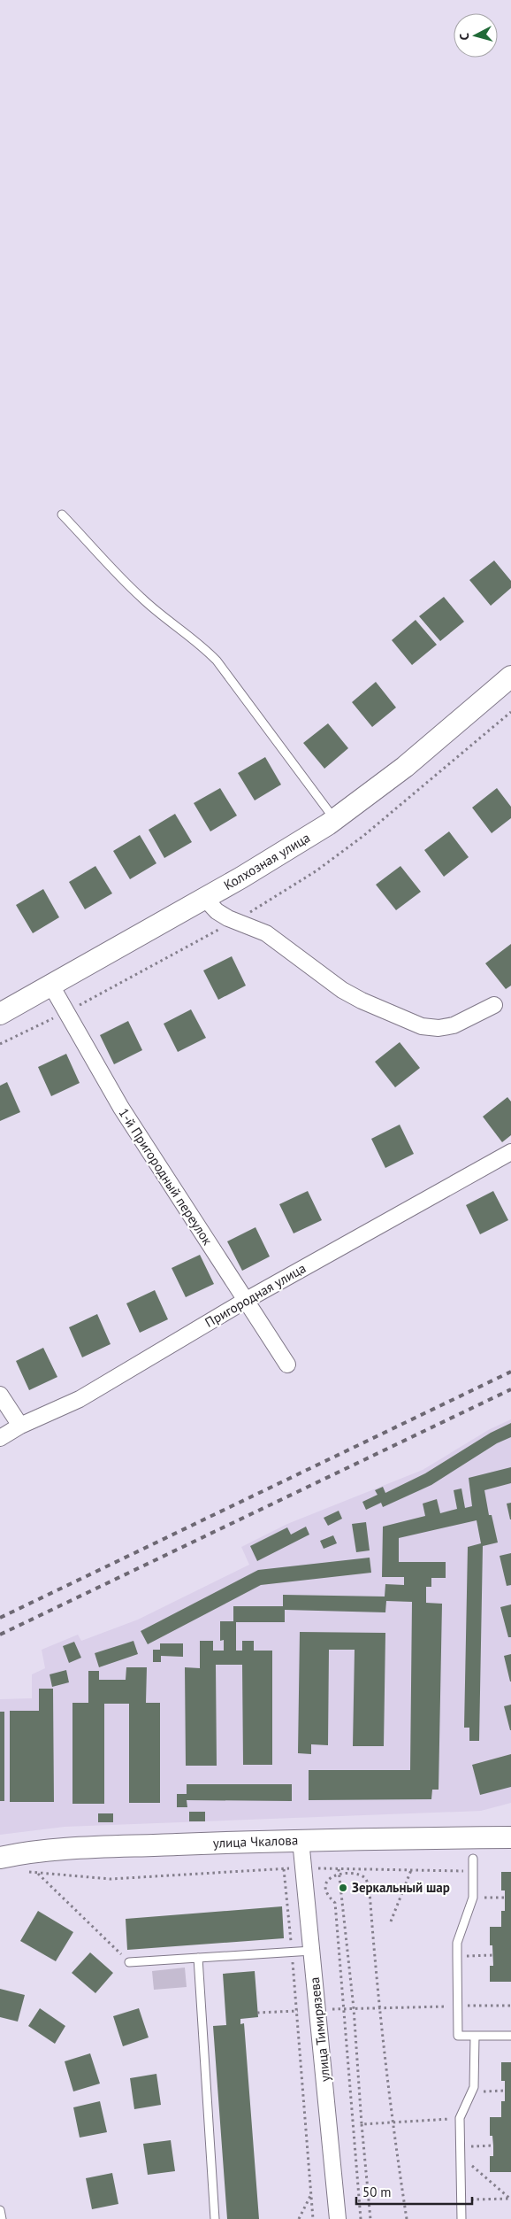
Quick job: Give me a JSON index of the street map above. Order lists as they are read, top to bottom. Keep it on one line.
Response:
{"streets":{"main road":["Колхозная улица","улица Чкалова"],"street":["1-й Пригородный переулок","Пригородная улица","улица Тимирязева"]},"crossings":[["Колхозная улица","1-й Пригородный переулок"],["1-й Пригородный переулок","Пригородная улица"],["улица Чкалова","улица Тимирязева"]],"places":["Зеркальный шар"],"scale_bar":"50 m","north":"left"}
